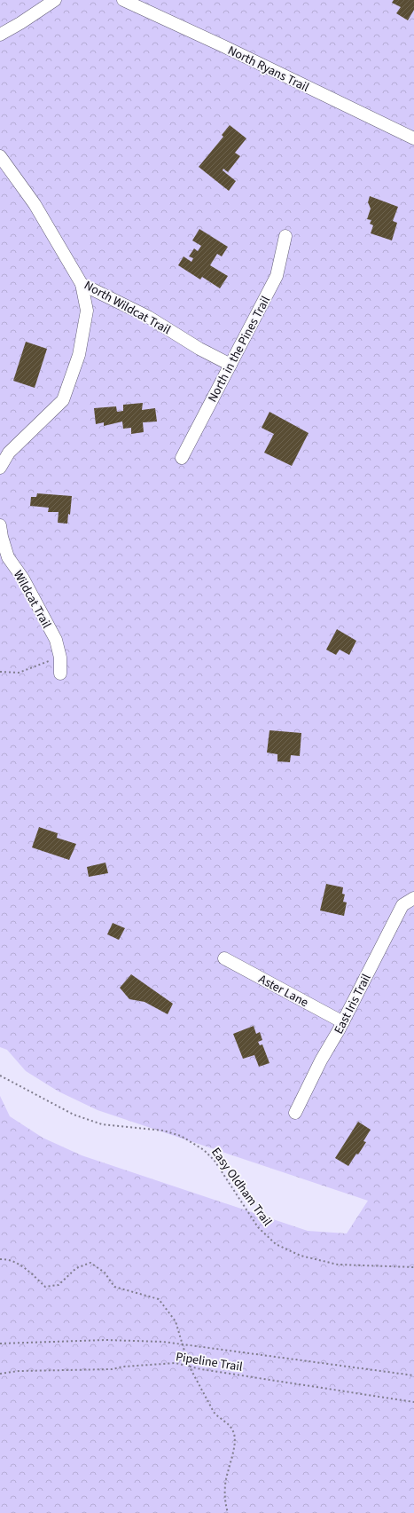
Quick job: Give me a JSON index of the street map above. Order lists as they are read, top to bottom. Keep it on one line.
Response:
{"streets":{"street":["North Ryans Trail","North Wildcat Trail","North in the Pines Trail","Wildcat Trail","Aster Lane","East Iris Trail"],"path":["Easy Oldham Trail","Pipeline Trail"]},"crossings":[["North Wildcat Trail","North in the Pines Trail"],["Aster Lane","East Iris Trail"]]}
